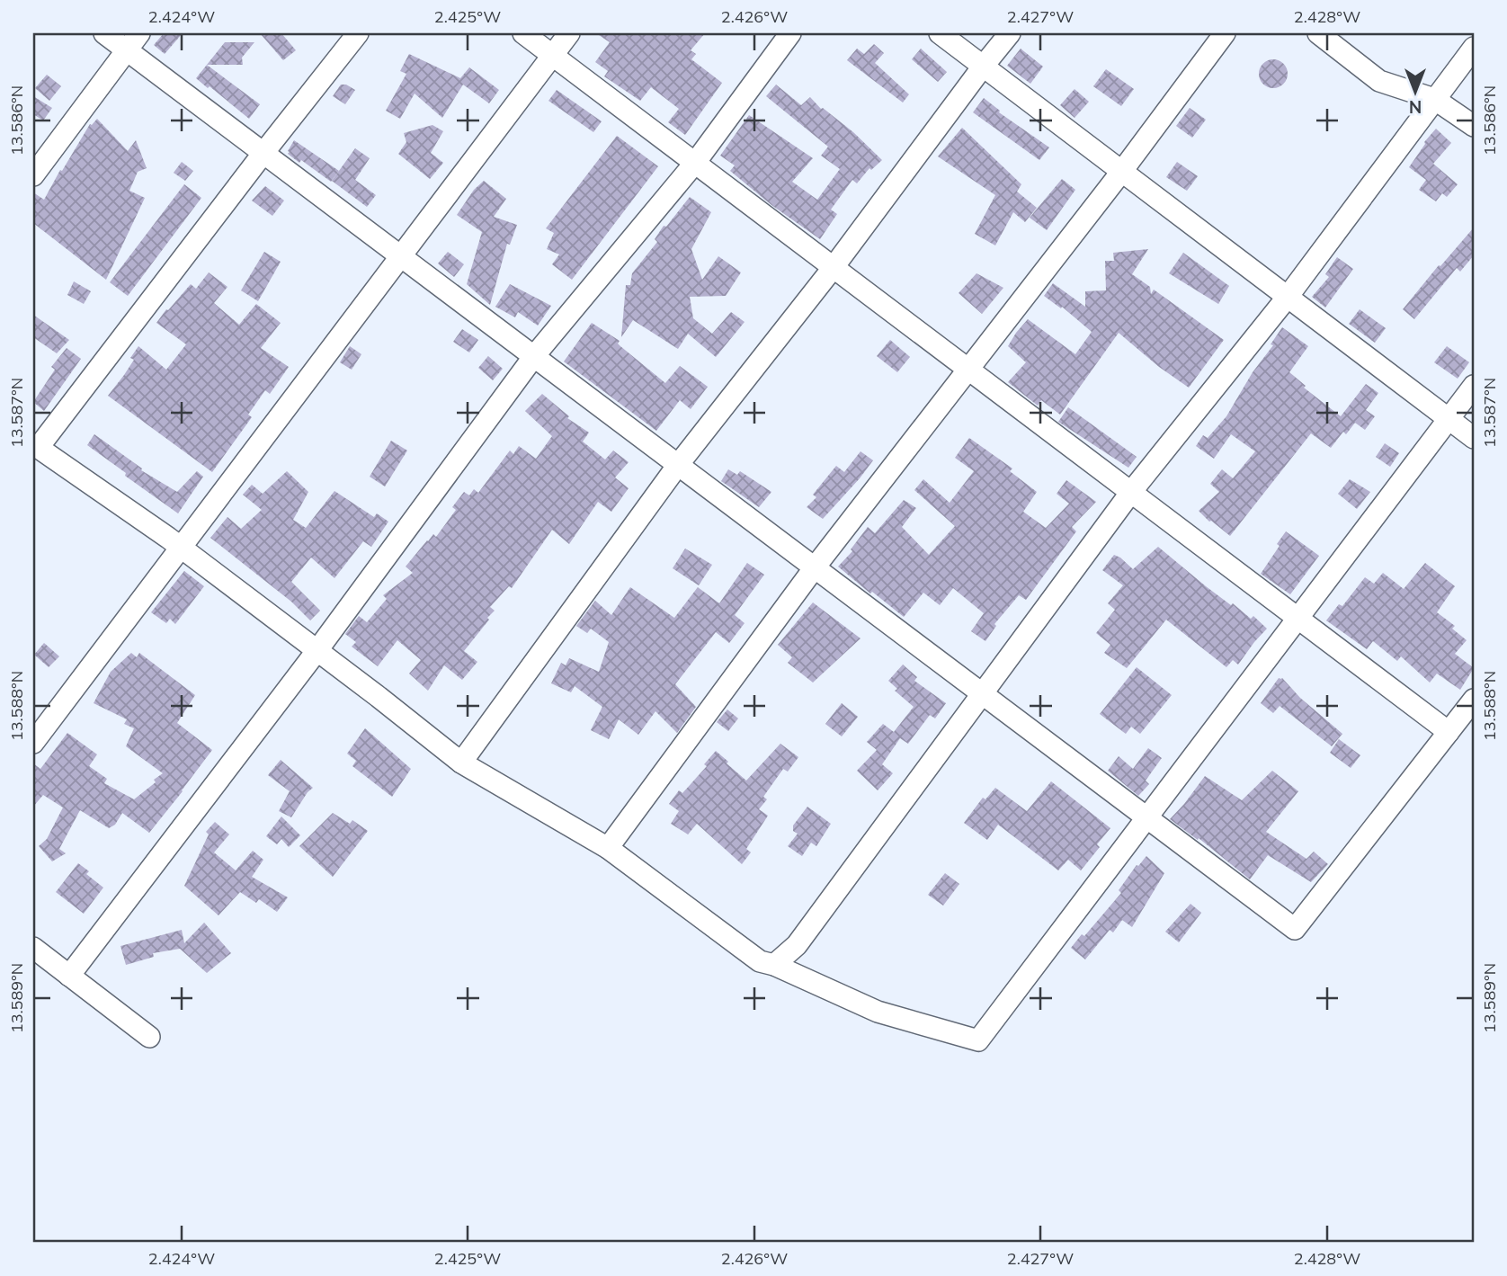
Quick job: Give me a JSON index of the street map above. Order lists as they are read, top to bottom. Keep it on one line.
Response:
{"north":"bottom","coordinates":["2.424°W","2.425°W","2.426°W","2.427°W","2.428°W","13.586°N","13.587°N","13.588°N","13.589°N"]}
